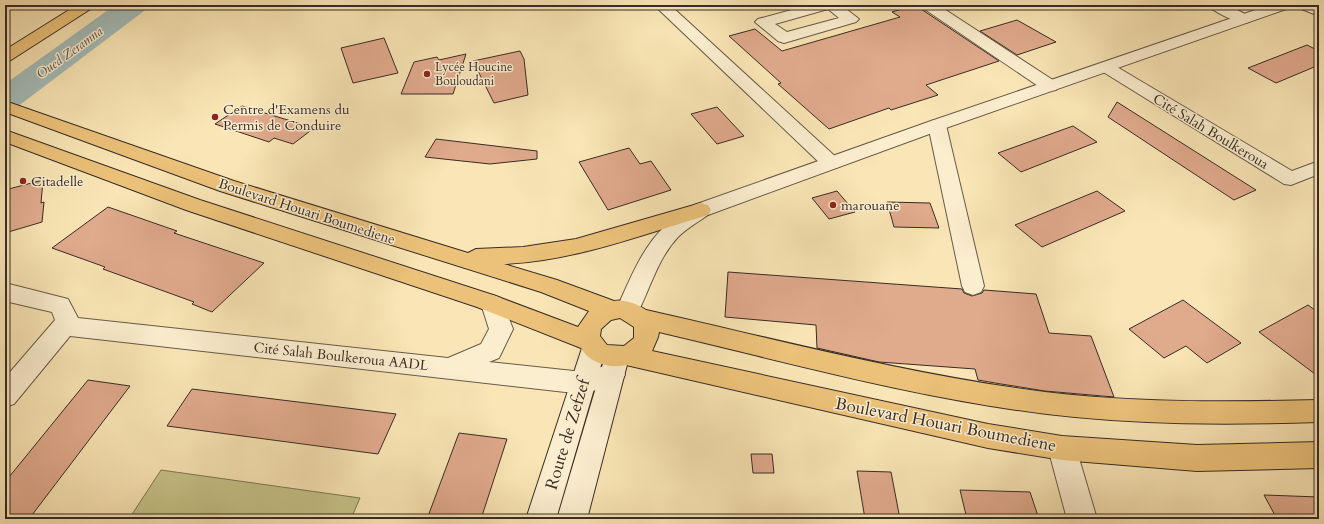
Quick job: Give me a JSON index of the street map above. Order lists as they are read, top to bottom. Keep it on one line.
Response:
{"streets":{"main road":["Boulevard Houari Boumediene"],"street":["Cité Salah Boulkeroua","Cité Salah Boulkeroua AADL","Route de Zefzef"]},"crossings":[["Boulevard Houari Boumediene","Route de Zefzef"],["Cité Salah Boulkeroua AADL","Route de Zefzef"]],"water":["Oued Zeramna"],"places":["Lycée Houcine Bouloudani","Centre d'Examens du Permis de Conduire","Citadelle","marouane"]}
